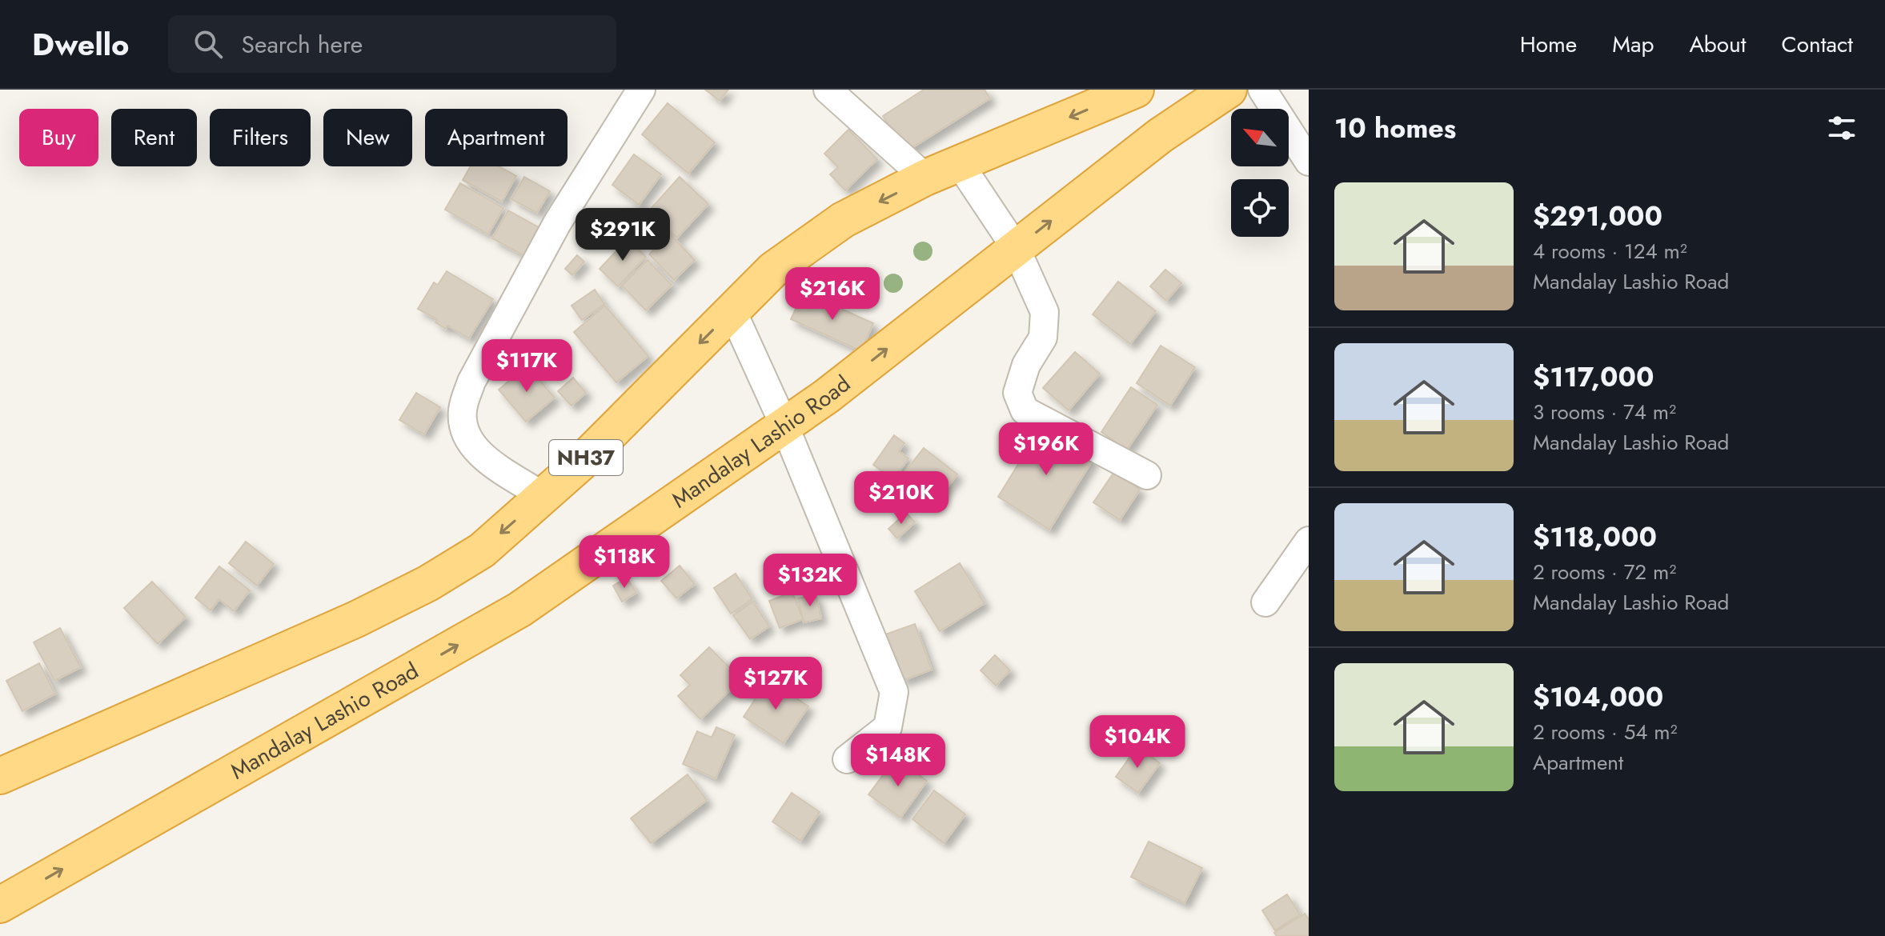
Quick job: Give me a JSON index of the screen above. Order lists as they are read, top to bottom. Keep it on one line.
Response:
{"streets":{"highway":["Mandalay Lashio Road","NH37"]},"north":"top left","page":{"header":"Dwello","search":"Search here","nav":["Home","Map","About","Contact"],"heading":"10 homes","chip":["Buy","Rent","Filters","New","Apartment"],"list":[{"name":"$291,000","note":"4 rooms · 124 m² · Mandalay Lashio Road"},{"name":"$117,000","note":"3 rooms · 74 m² · Mandalay Lashio Road"},{"name":"$118,000","note":"2 rooms · 72 m² · Mandalay Lashio Road"},{"name":"$104,000","note":"2 rooms · 54 m² · Apartment"}],"price":["$291K","$216K","$117K","$196K","$210K","$118K","$132K","$127K","$104K","$148K"]}}
